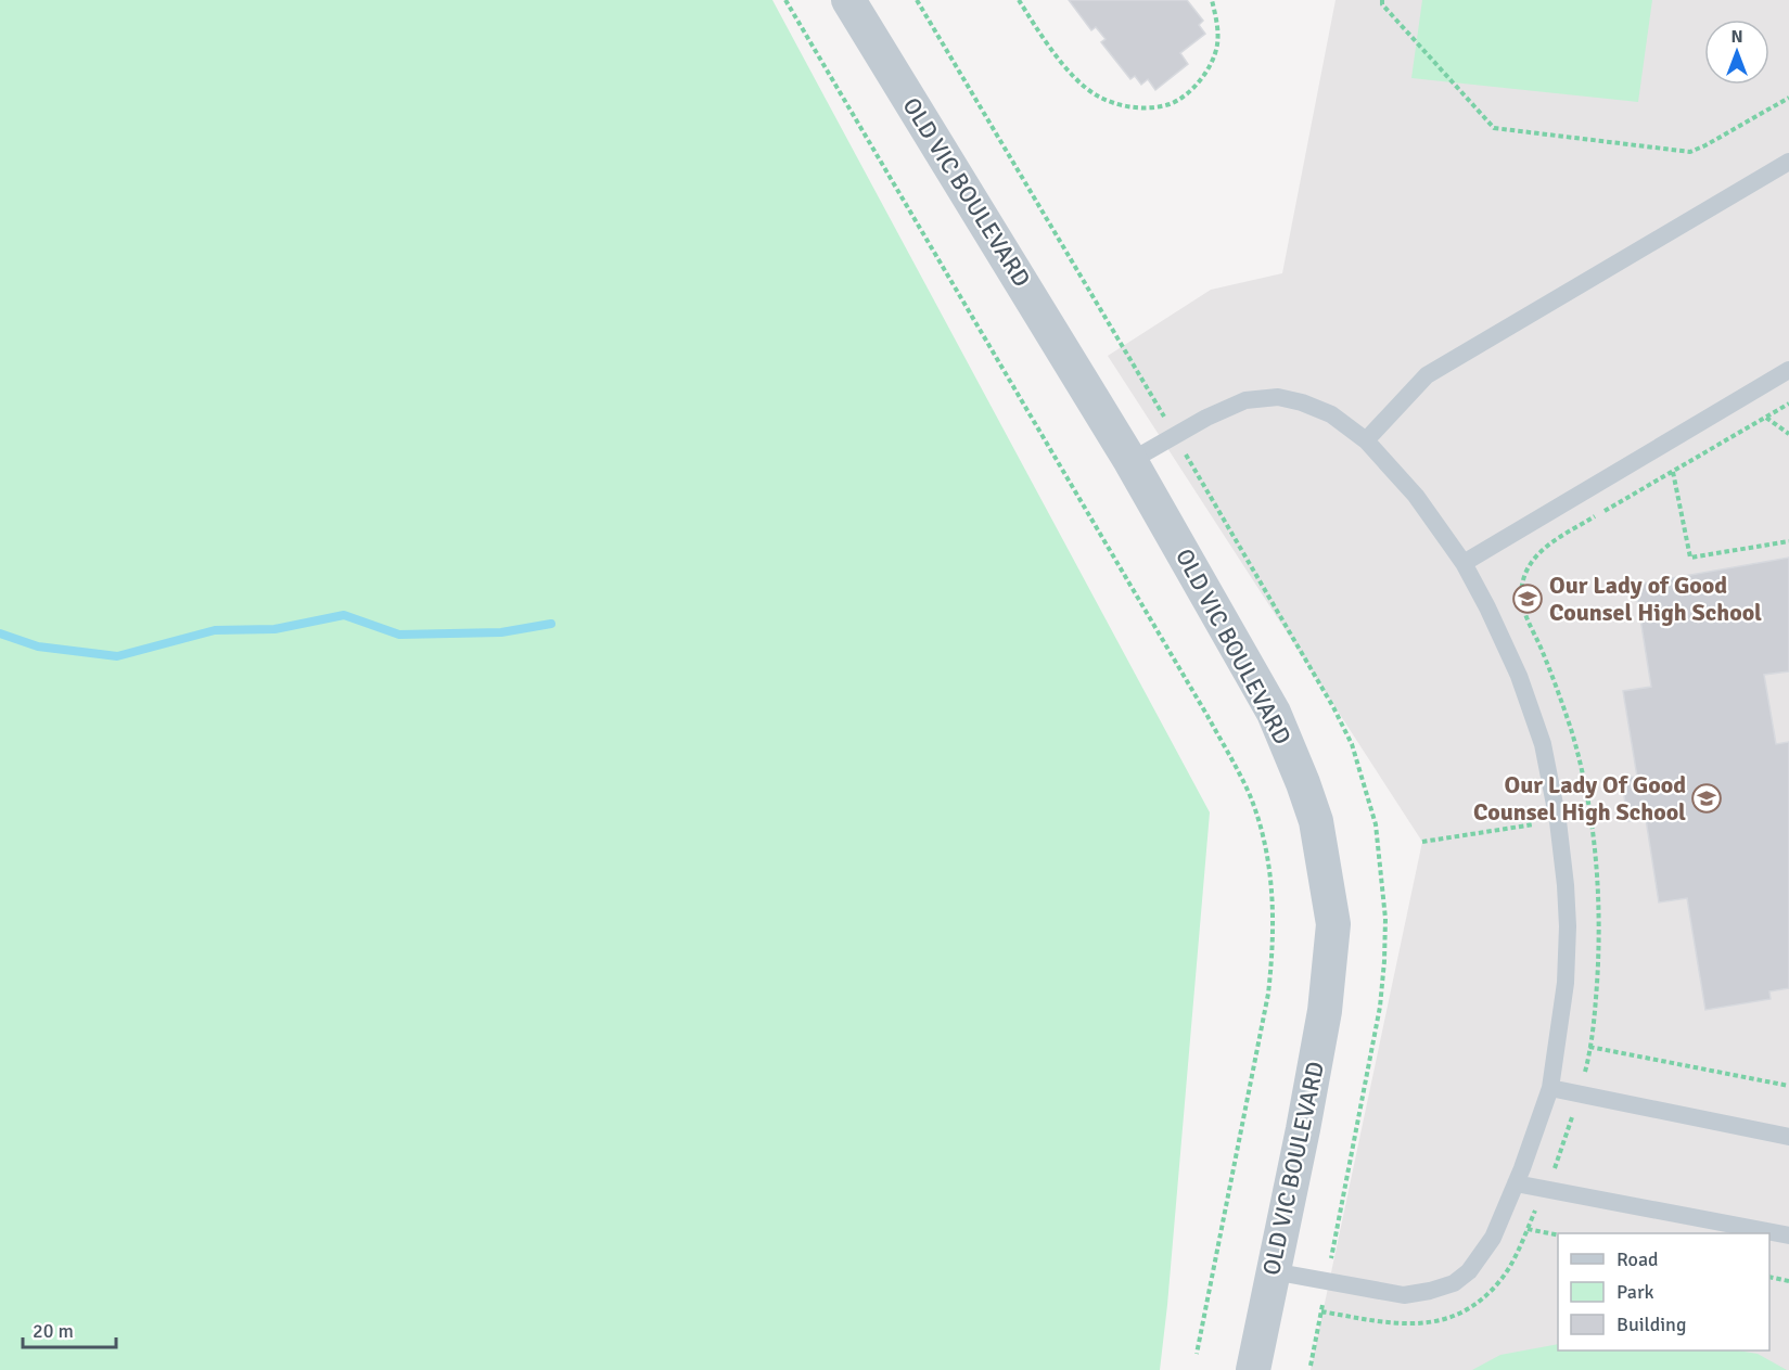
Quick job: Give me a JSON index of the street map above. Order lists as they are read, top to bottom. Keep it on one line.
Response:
{"streets":{"street":["OLD VIC BOULEVARD"]},"places":{"school or university":["Our Lady of Good Counsel High School","Our Lady Of Good Counsel High School"]},"legend":["Road","Park","Building"],"scale_bar":"20 m","north":"top"}
